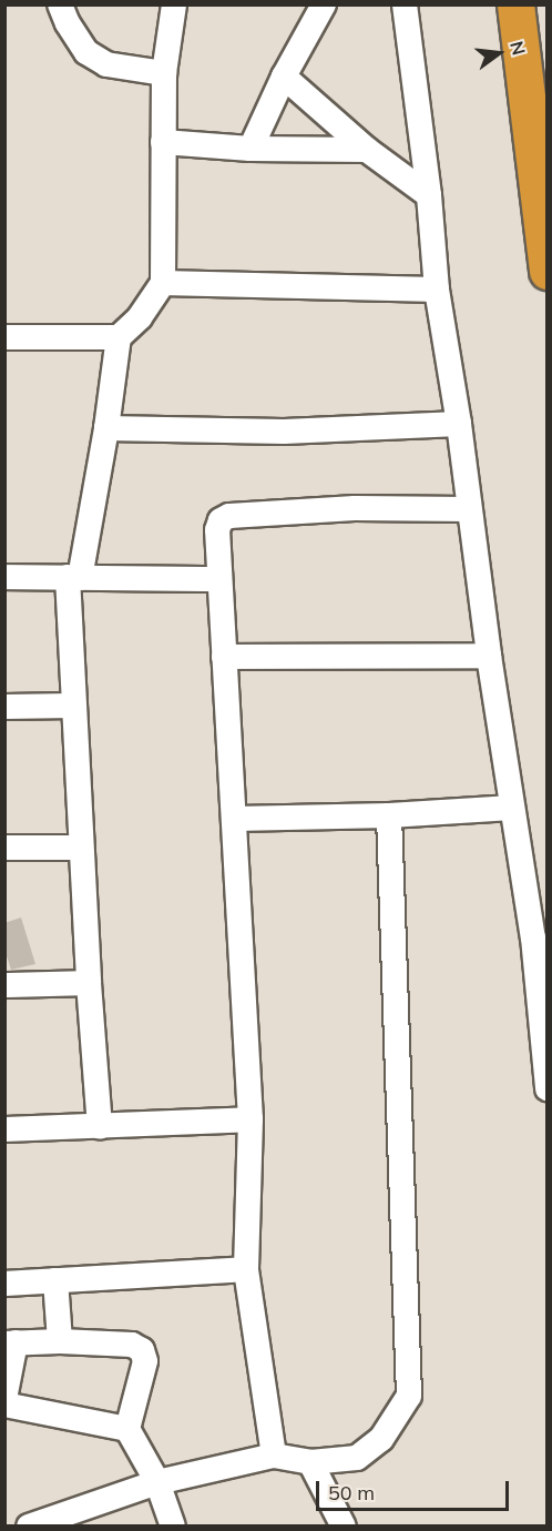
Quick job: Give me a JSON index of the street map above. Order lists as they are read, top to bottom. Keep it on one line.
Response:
{"scale_bar":"50 m","north":"right"}
